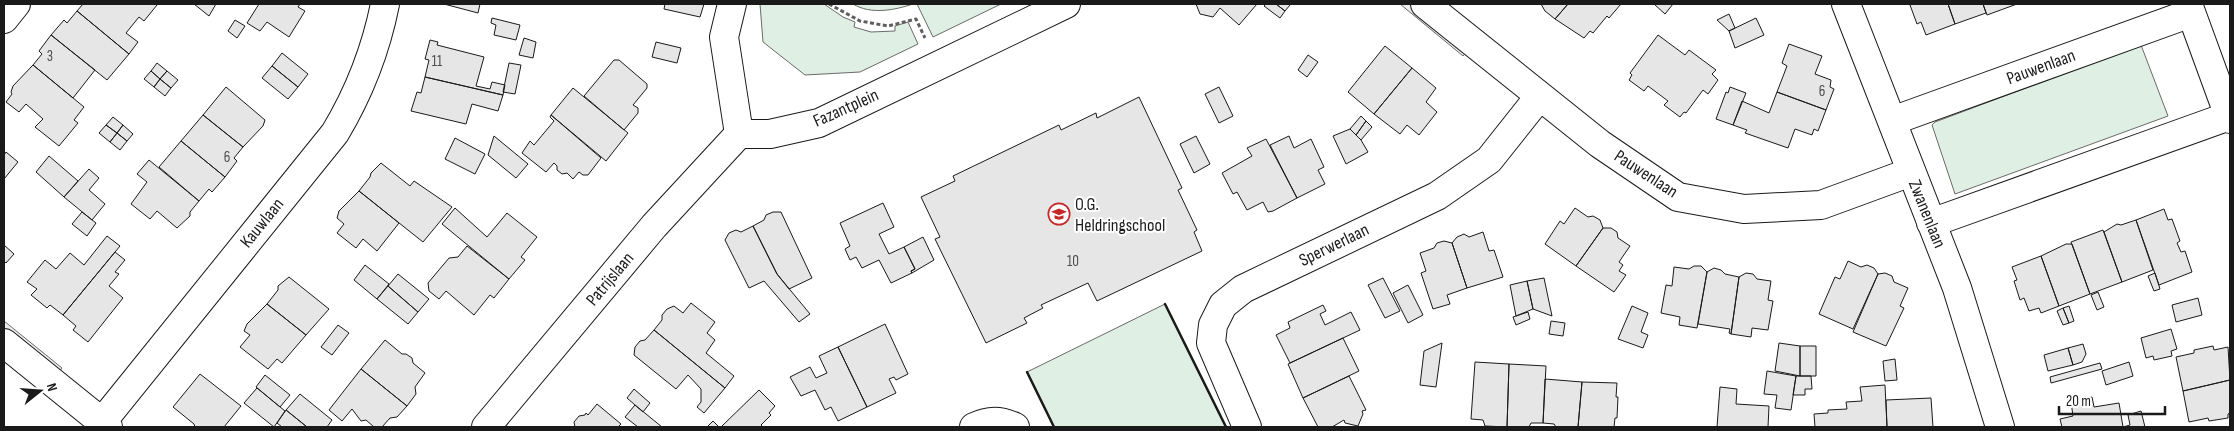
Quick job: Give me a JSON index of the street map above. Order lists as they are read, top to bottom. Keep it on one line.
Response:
{"streets":{"street":["Pauwenlaan","Fazantplein","Zwanenlaan","Kauwlaan","Sperwerlaan","Patrijslaan"]},"crossings":[["Pauwenlaan","Zwanenlaan"],["Pauwenlaan","Sperwerlaan"],["Fazantplein","Patrijslaan"]],"places":{"school or university":["O.G. Heldringschool"]},"house_numbers":["3","11","6","6","10"],"scale_bar":"20 m","north":"right"}
